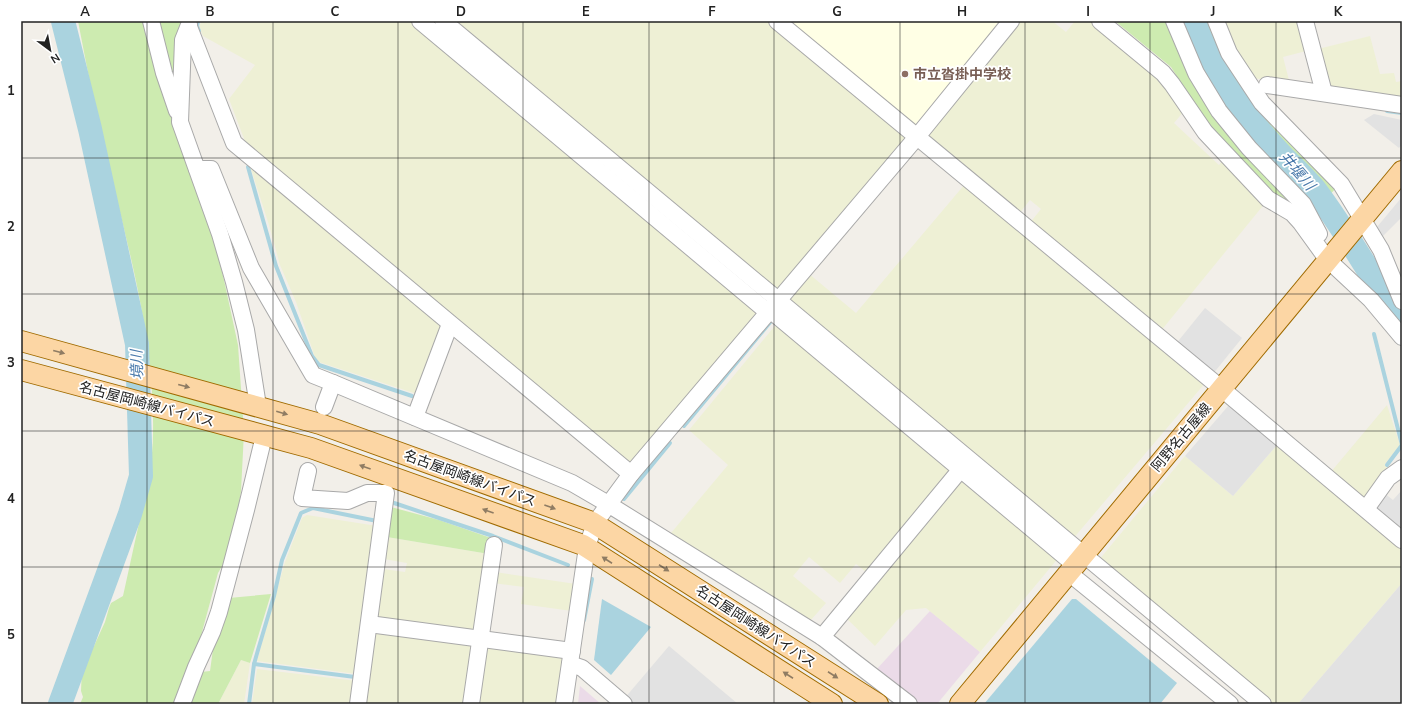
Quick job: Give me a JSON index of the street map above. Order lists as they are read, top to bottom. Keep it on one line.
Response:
{"streets":{"main road":["名古屋岡崎線バイパス","阿野名古屋線"]},"water":["井堰川","境川"],"places":["市立沓掛中学校"],"north":"bottom right","grid":{"columns":["A","B","C","D","E","F","G","H","I","J","K"],"rows":["1","2","3","4","5"]}}
